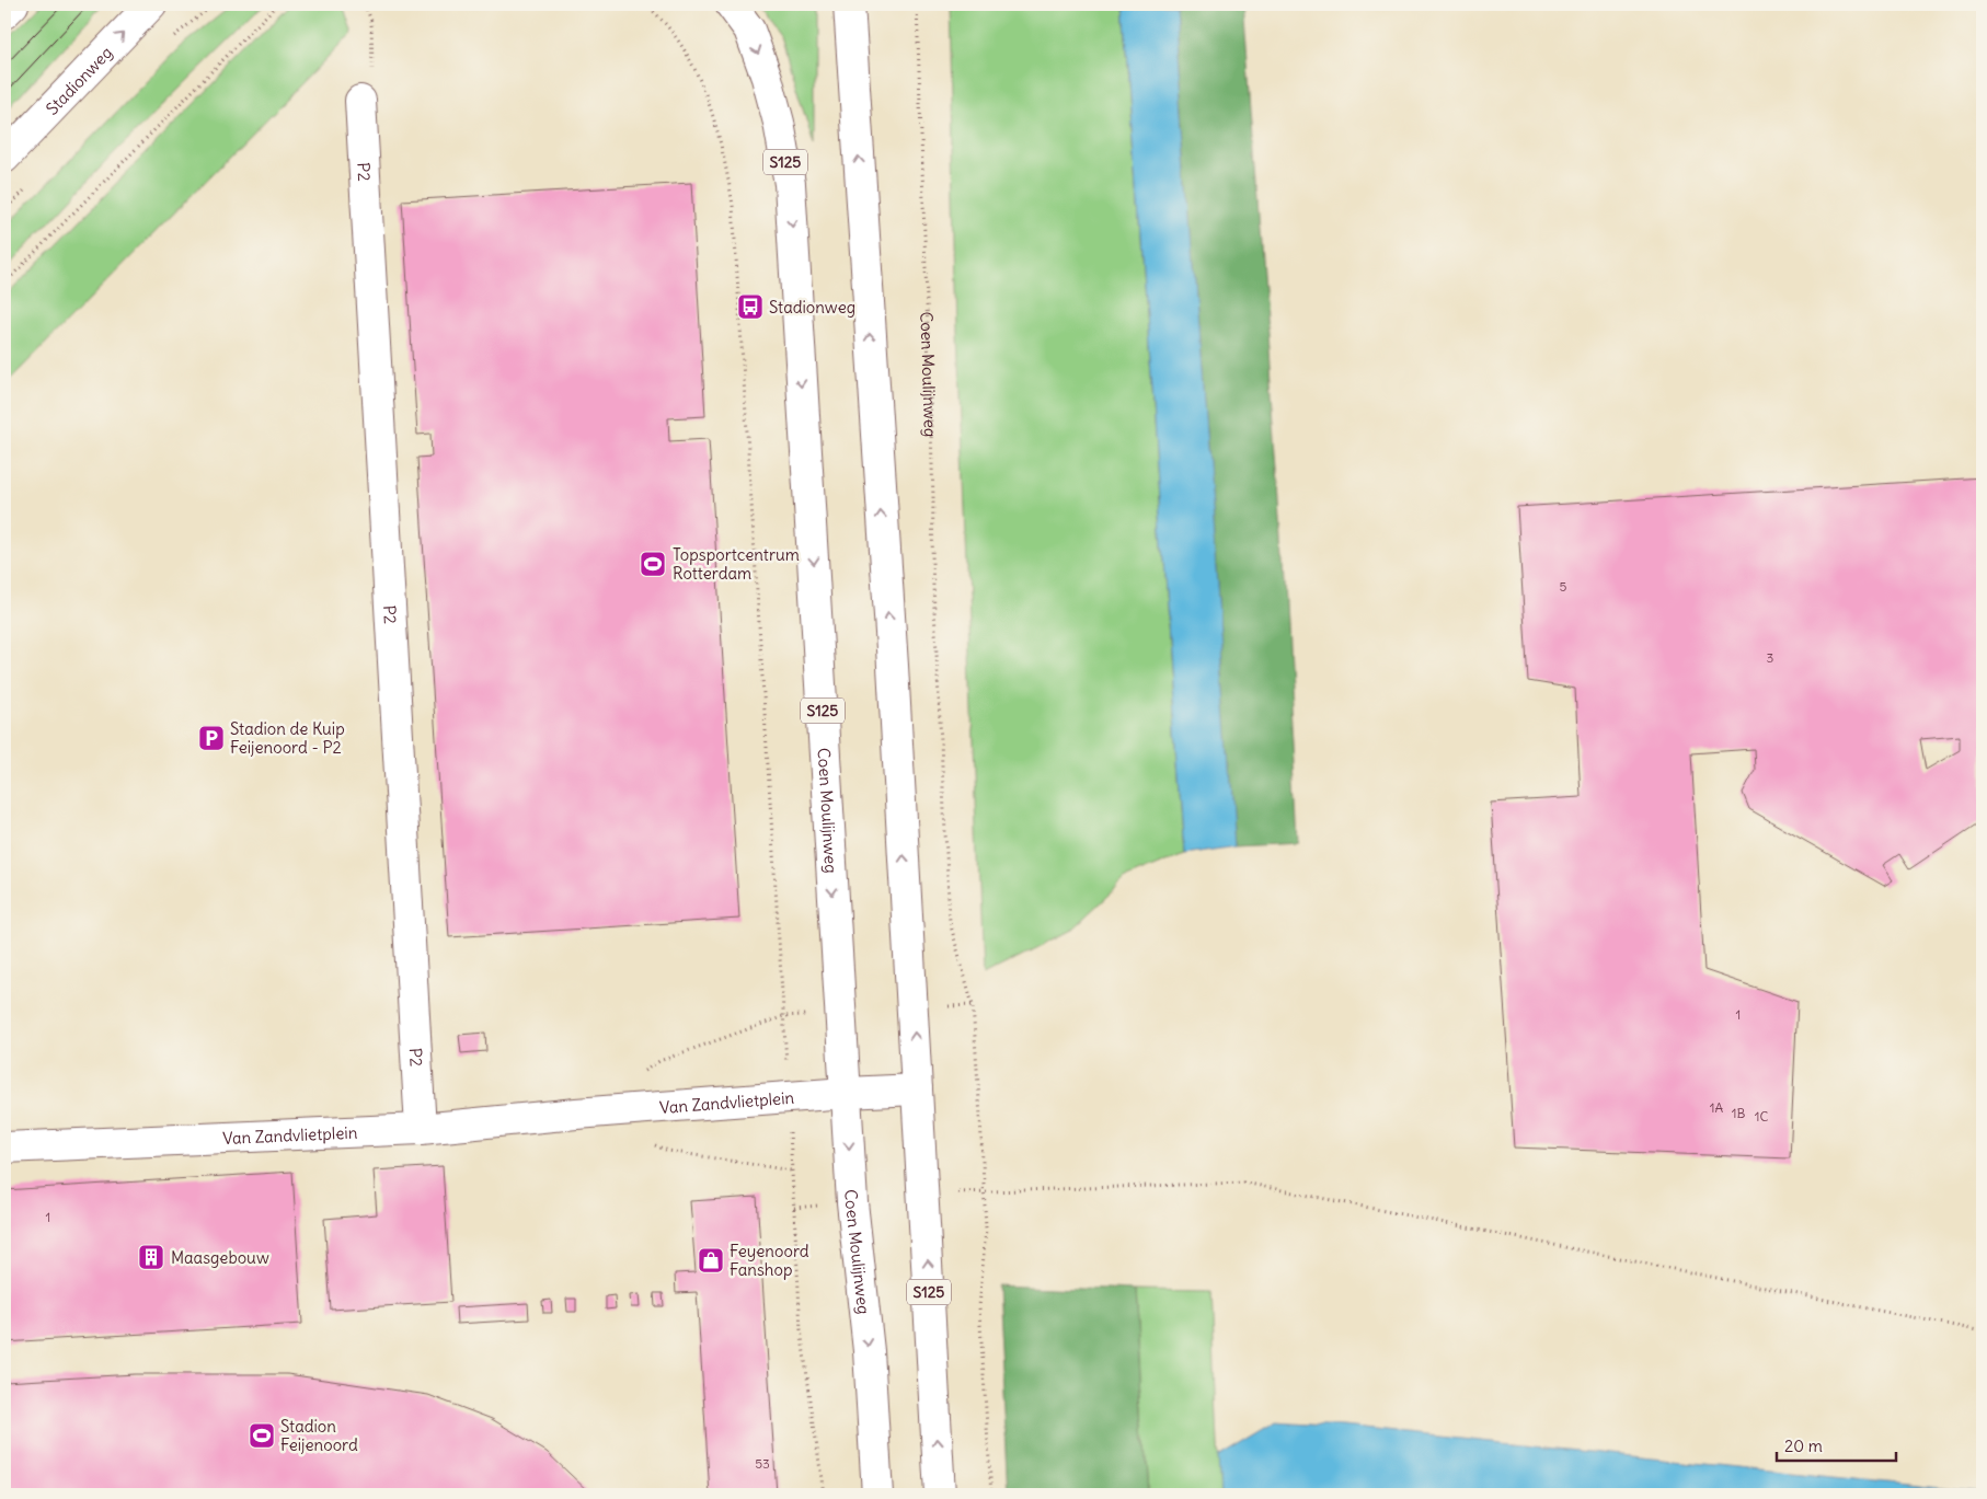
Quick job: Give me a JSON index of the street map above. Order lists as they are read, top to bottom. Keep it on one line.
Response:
{"streets":{"main road":["Stadionweg","S125","P2","Coen Moulijnweg","Van Zandvlietplein"]},"crossings":[["S125","Van Zandvlietplein"],["P2","Van Zandvlietplein"],["Coen Moulijnweg","Van Zandvlietplein"]],"one_way":["Stadionweg"],"places":{"bus stop":["Stadionweg"],"sports":["Topsportcentrum Rotterdam","Stadion Feijenoord"],"parking":["Stadion de Kuip Feijenoord - P2"],"building":["Maasgebouw"],"shop":["Feyenoord Fanshop"]},"house_numbers":["5","3","1","1A","1B","1C","1","53"],"scale_bar":"20 m"}
